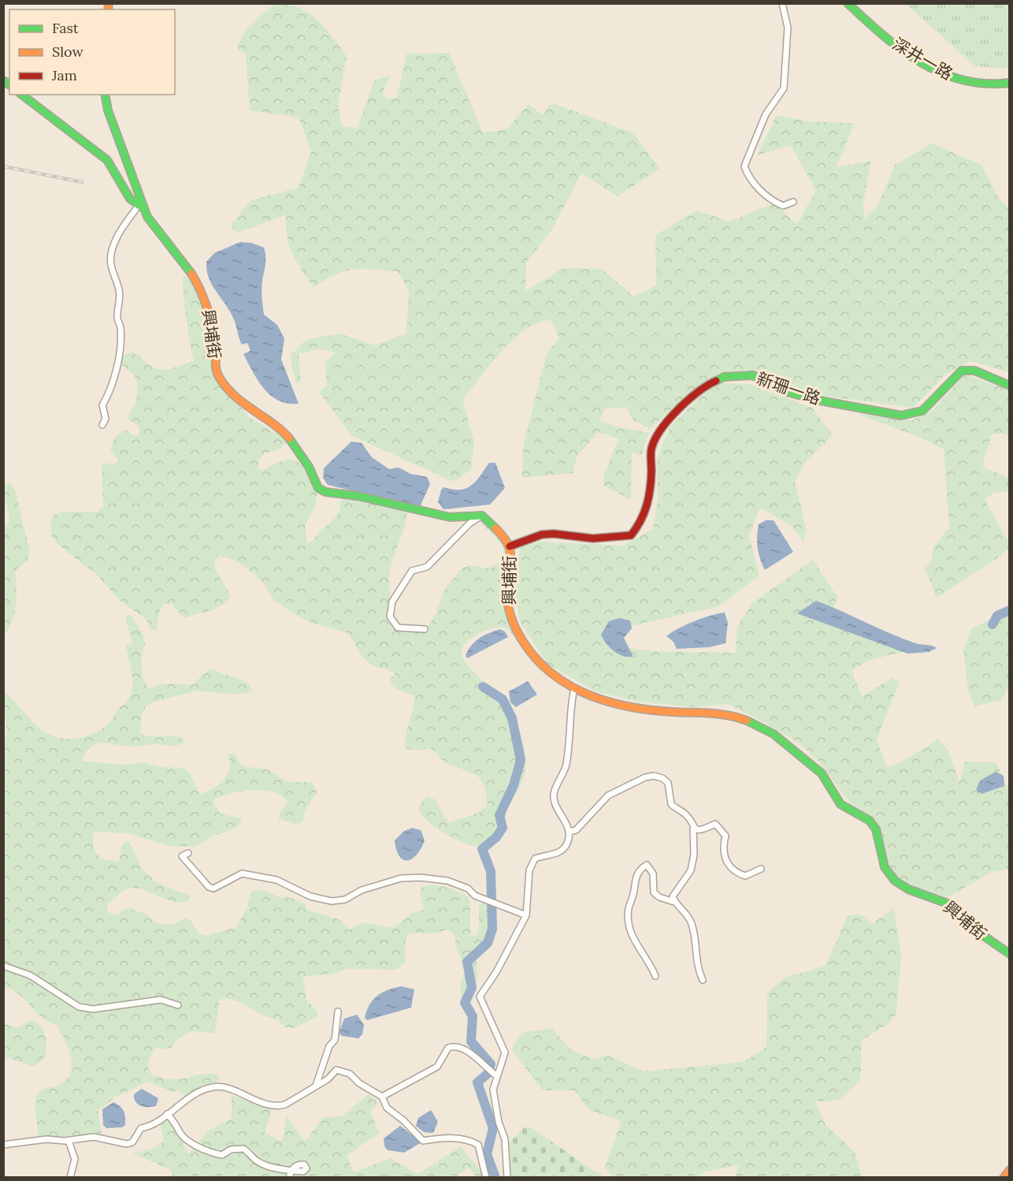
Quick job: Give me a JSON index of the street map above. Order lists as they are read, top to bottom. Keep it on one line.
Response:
{"streets":{"street":["深井一路","興埔街","新珊一路"]},"crossings":[["興埔街","新珊一路"]],"legend":["Fast","Slow","Jam"]}
